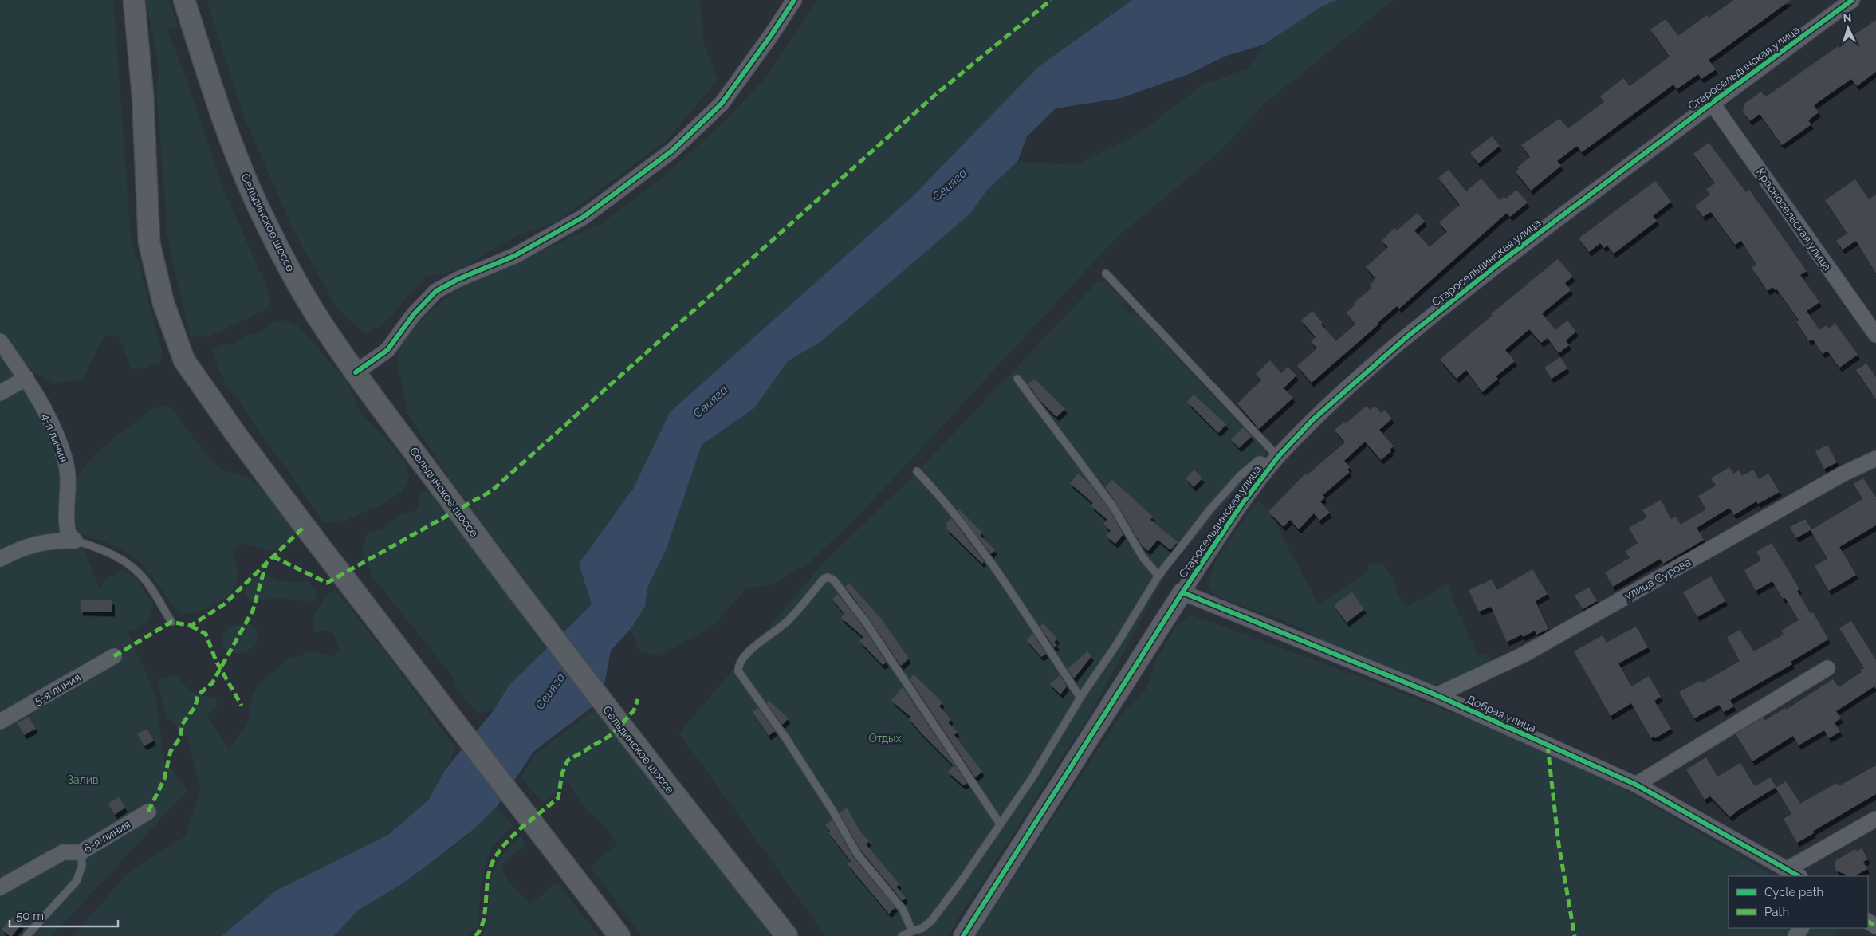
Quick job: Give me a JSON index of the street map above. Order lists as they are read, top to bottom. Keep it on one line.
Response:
{"streets":{"main road":["Сельдинское шоссе"],"street":["Старосельдинская улица","Красносельская улица","4-я линия","улица Сурова","5-я линия","Добрая улица","6-я линия"]},"crossings":[["Старосельдинская улица","Красносельская улица"],["Старосельдинская улица","Добрая улица"],["улица Сурова","Добрая улица"]],"water":["Свияга"],"parks":["Отдых","Залив"],"legend":["Cycle path","Path"],"scale_bar":"50 m","north":"top"}
